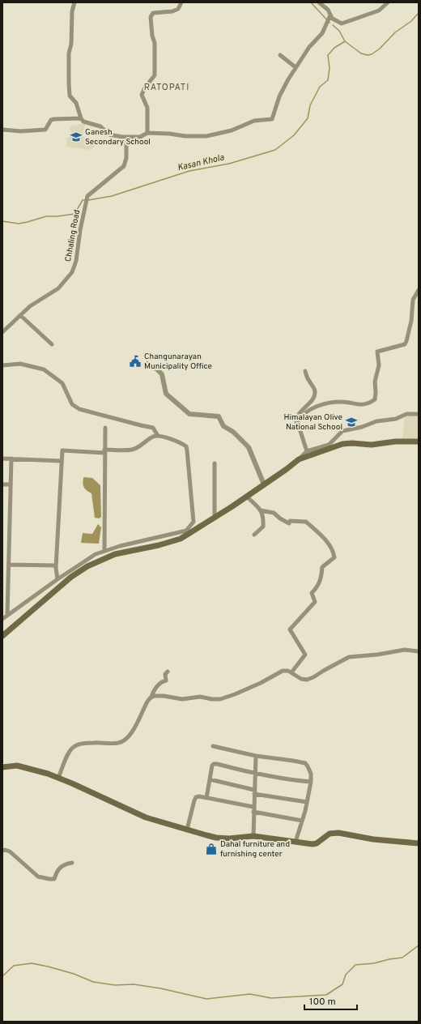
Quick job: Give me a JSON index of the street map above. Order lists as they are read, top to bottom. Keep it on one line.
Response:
{"streets":{"street":["Chhaling Road"]},"districts":["RATOPATI"],"water":["Kasan Khola"],"places":{"school or university":["Ganesh Secondary School","Himalayan Olive National School"],"public building":["Changunarayan Municipality Office"],"shop":["Dahal furniture and furnishing center"]},"scale_bar":"100 m"}
